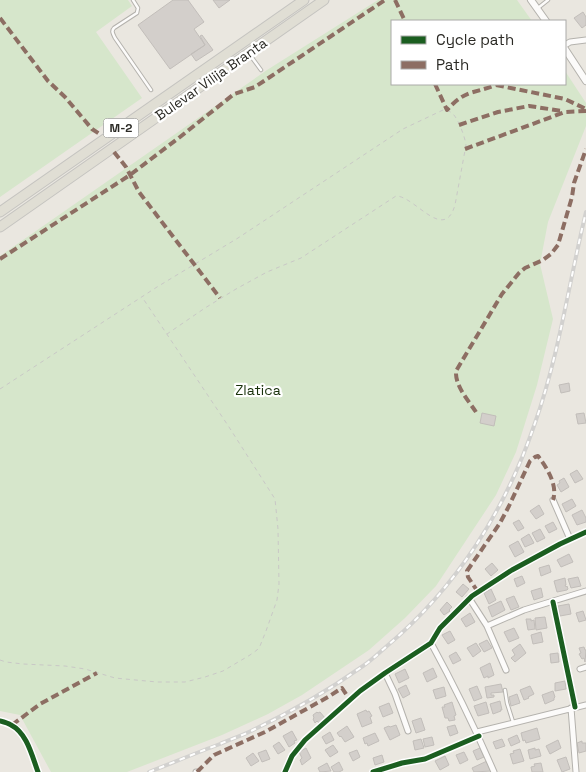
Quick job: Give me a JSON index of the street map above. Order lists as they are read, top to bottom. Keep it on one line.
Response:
{"streets":{"main road":["Bulevar Vilija Branta","M-2"]},"parks":["Zlatica"],"legend":["Cycle path","Path"]}
